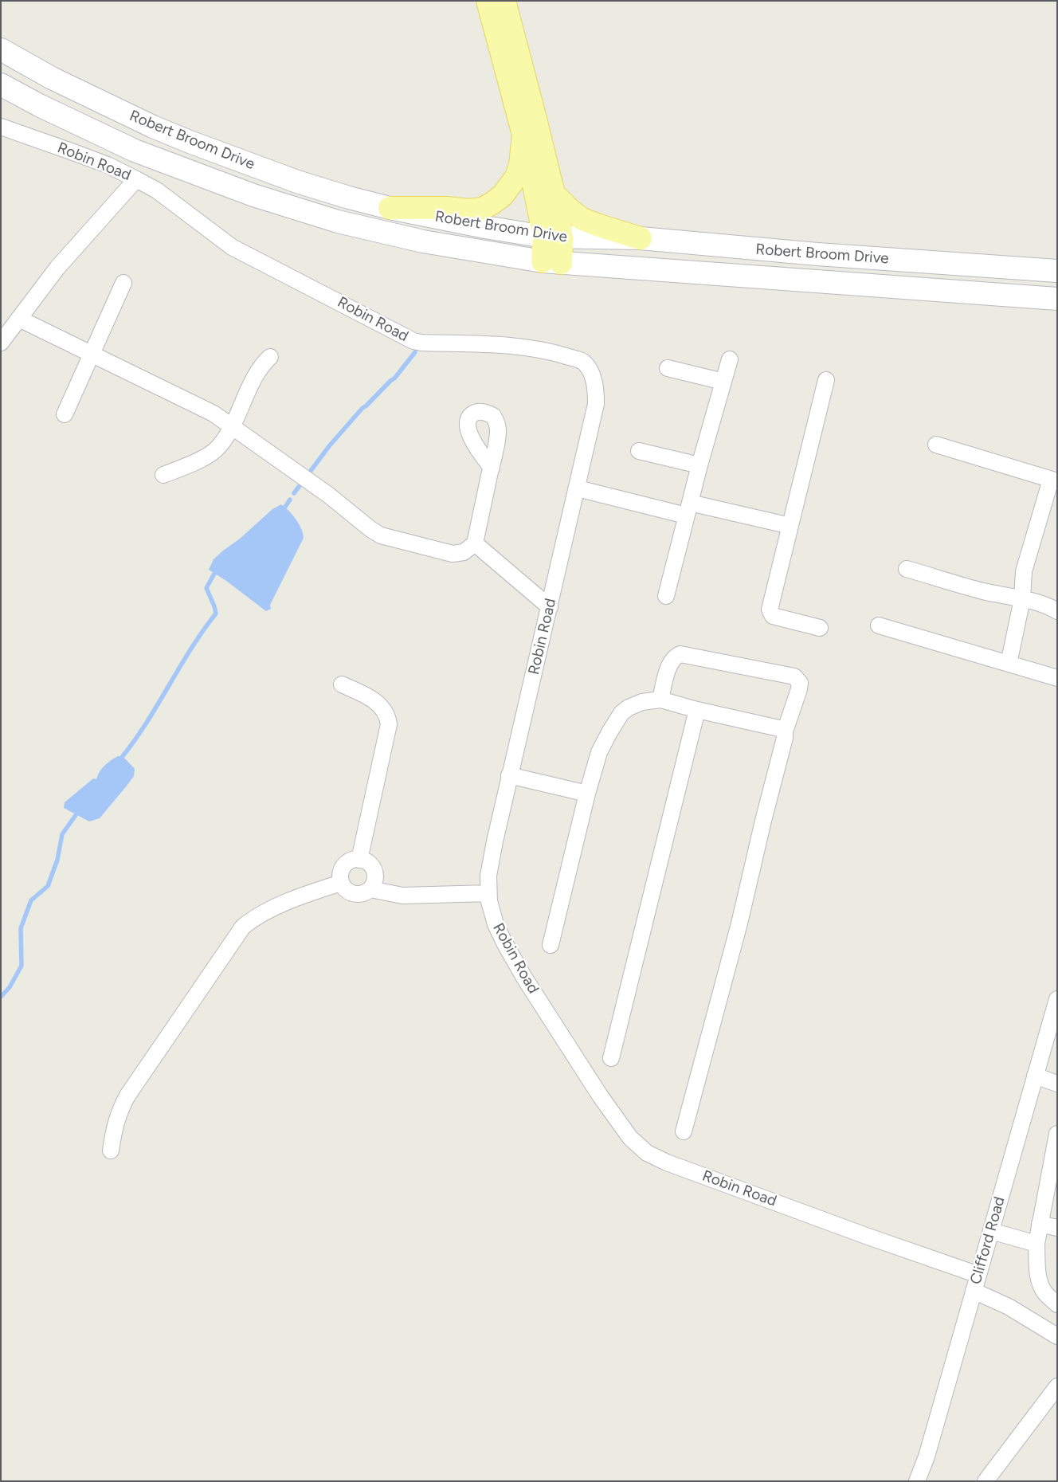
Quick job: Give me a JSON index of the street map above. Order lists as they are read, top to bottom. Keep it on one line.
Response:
{"streets":{"street":["Robert Broom Drive","Robin Road","Clifford Road"]},"crossings":[["Robin Road","Clifford Road"]]}
